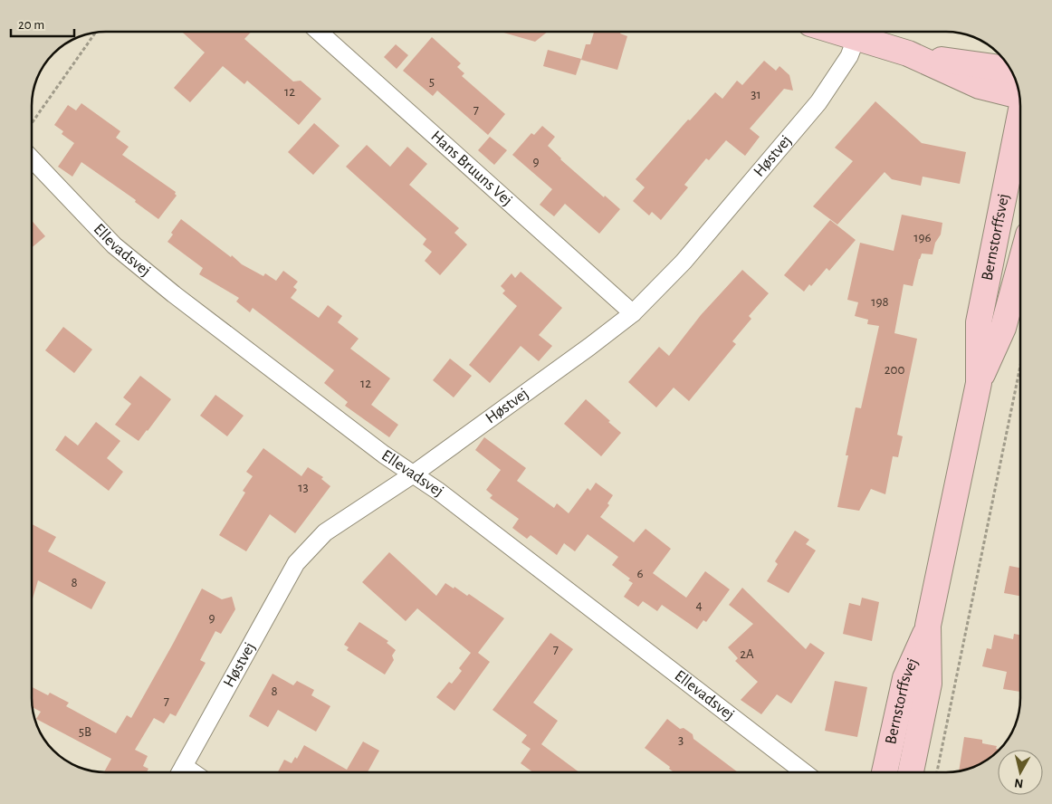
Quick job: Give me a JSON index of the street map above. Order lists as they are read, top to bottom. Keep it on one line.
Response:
{"streets":{"street":["Høstvej","Hans Bruuns Vej","Bernstorffsvej","Ellevadsvej"]},"crossings":[["Høstvej","Hans Bruuns Vej"],["Høstvej","Ellevadsvej"]],"house_numbers":["5","12","31","7","9","196","198","200","12","13","6","8","4","9","7","2A","8","7","5B","3"],"scale_bar":"20 m","north":"bottom"}
